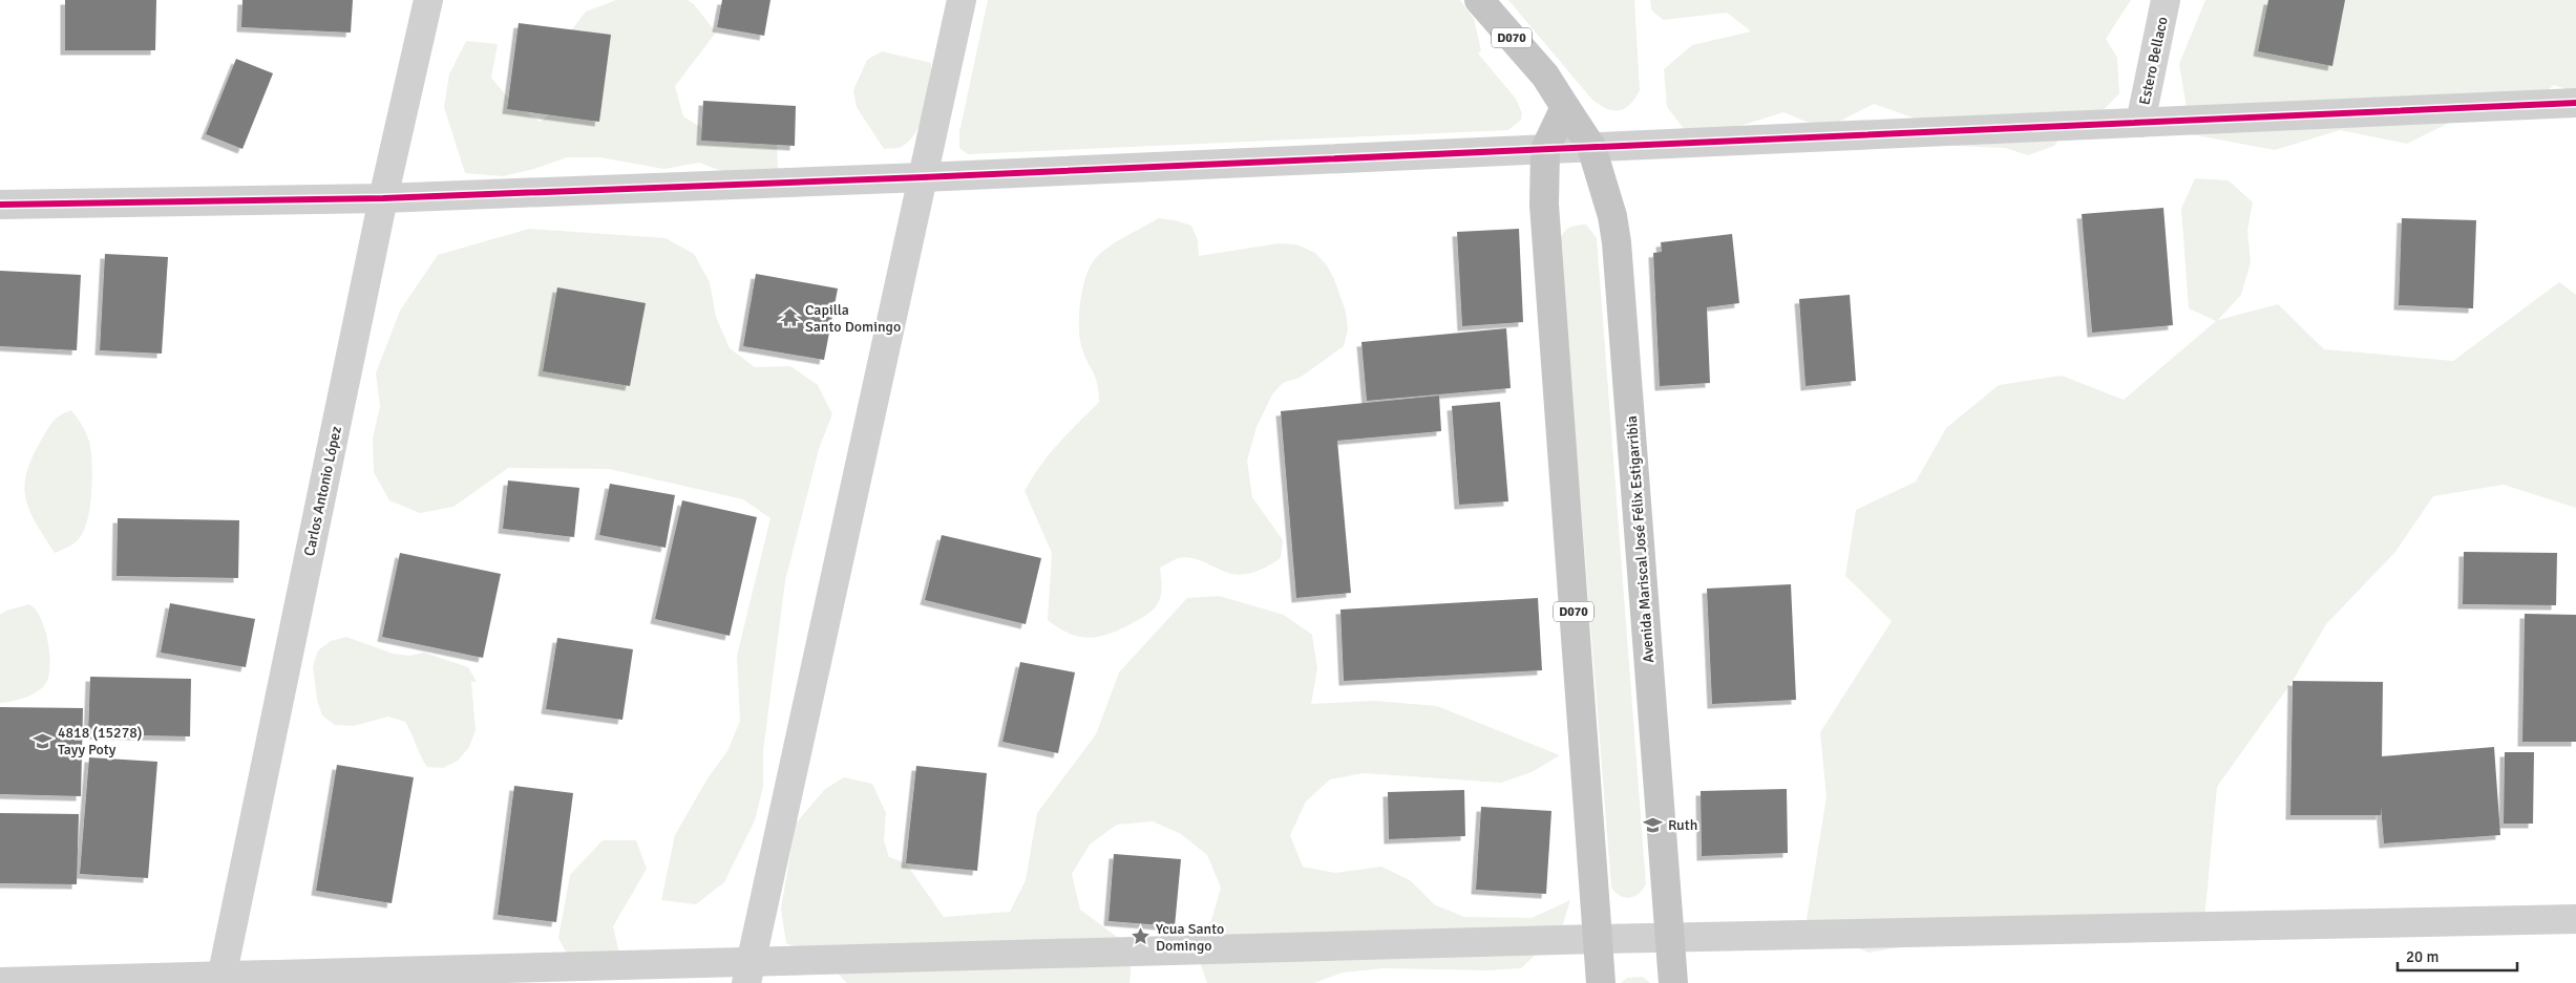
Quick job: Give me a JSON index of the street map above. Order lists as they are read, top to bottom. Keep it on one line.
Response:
{"streets":{"main road":["D070","Avenida Mariscal José Félix Estigarribia"],"street":["Estero Bellaco","Carlos Antonio López"]},"crossings":[["D070","Avenida Mariscal José Félix Estigarribia"]],"places":{"temple":["Capilla Santo Domingo"],"school or university":["4818 (15278) Tayy Poty","Ruth"],"place":["Ycua Santo Domingo"]},"scale_bar":"20 m"}
